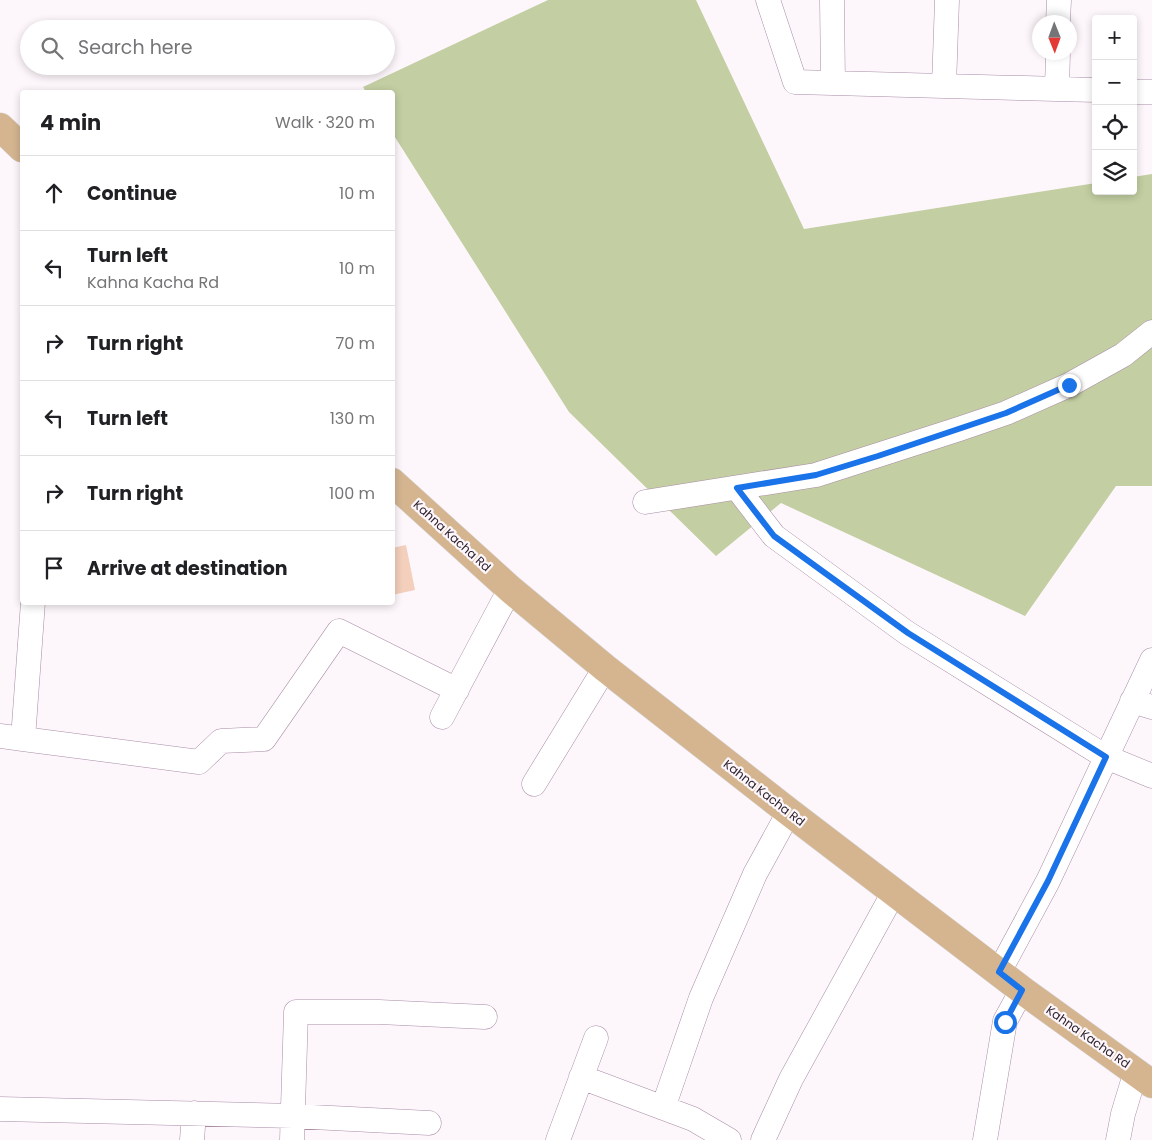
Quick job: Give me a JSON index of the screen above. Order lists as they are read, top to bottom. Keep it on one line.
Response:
{"streets":{"main road":["Kahna Kacha Rd"]},"north":"bottom","page":{"map_buttons":["+","−"],"search":"Search here","heading":["4 min","Walk · 320 m"],"list":[["Continue","10 m"],["Turn left","Kahna Kacha Rd","10 m"],["Turn right","70 m"],["Turn left","130 m"],["Turn right","100 m"],"Arrive at destination"]}}
